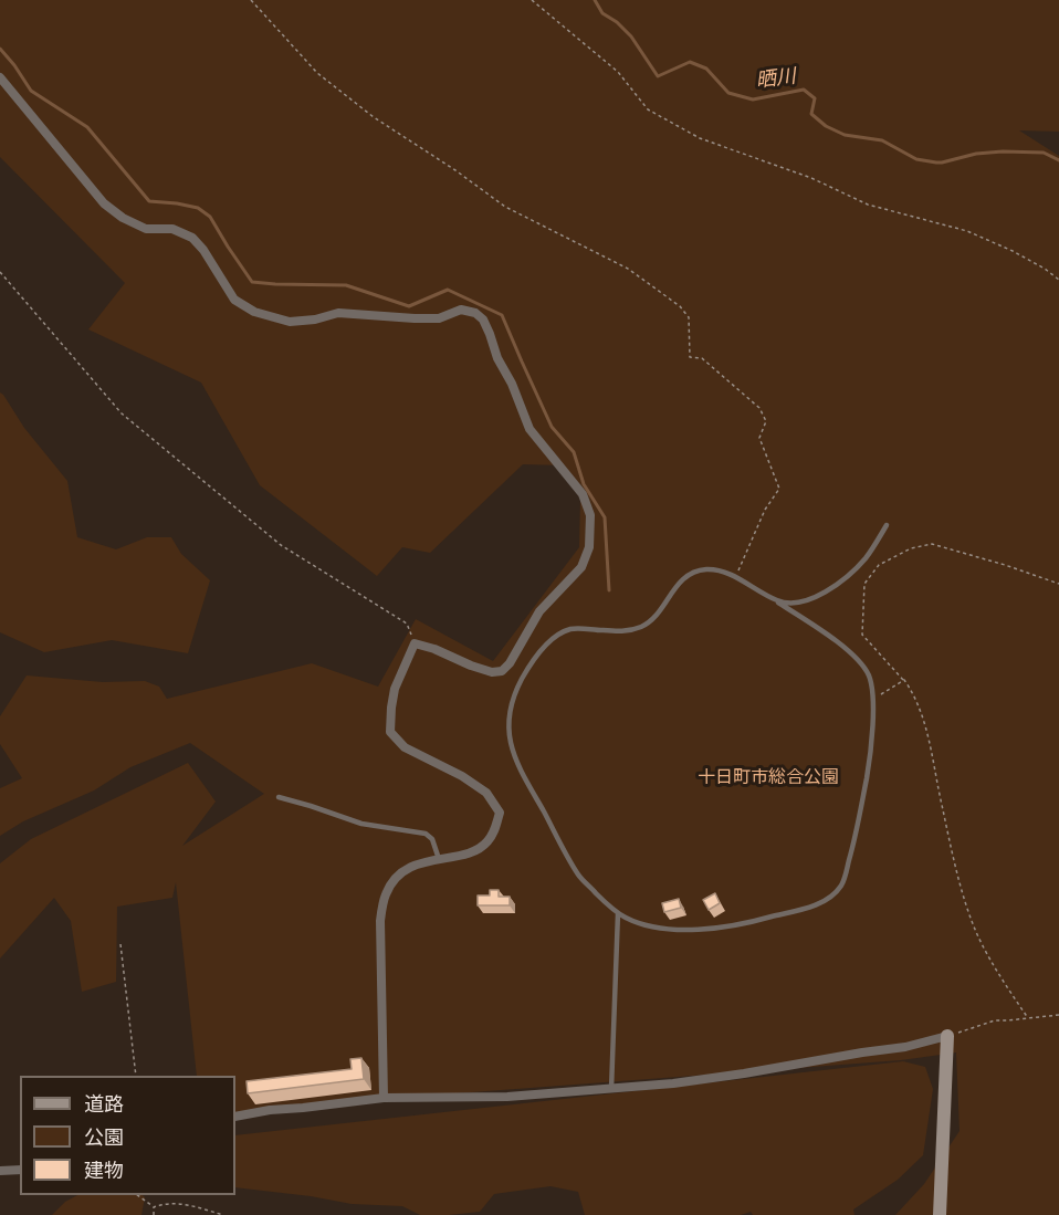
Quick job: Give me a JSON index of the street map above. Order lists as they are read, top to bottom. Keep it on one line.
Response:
{"water":["晒川"],"parks":["十日町市総合公園"],"legend":["道路","公園","建物"]}
